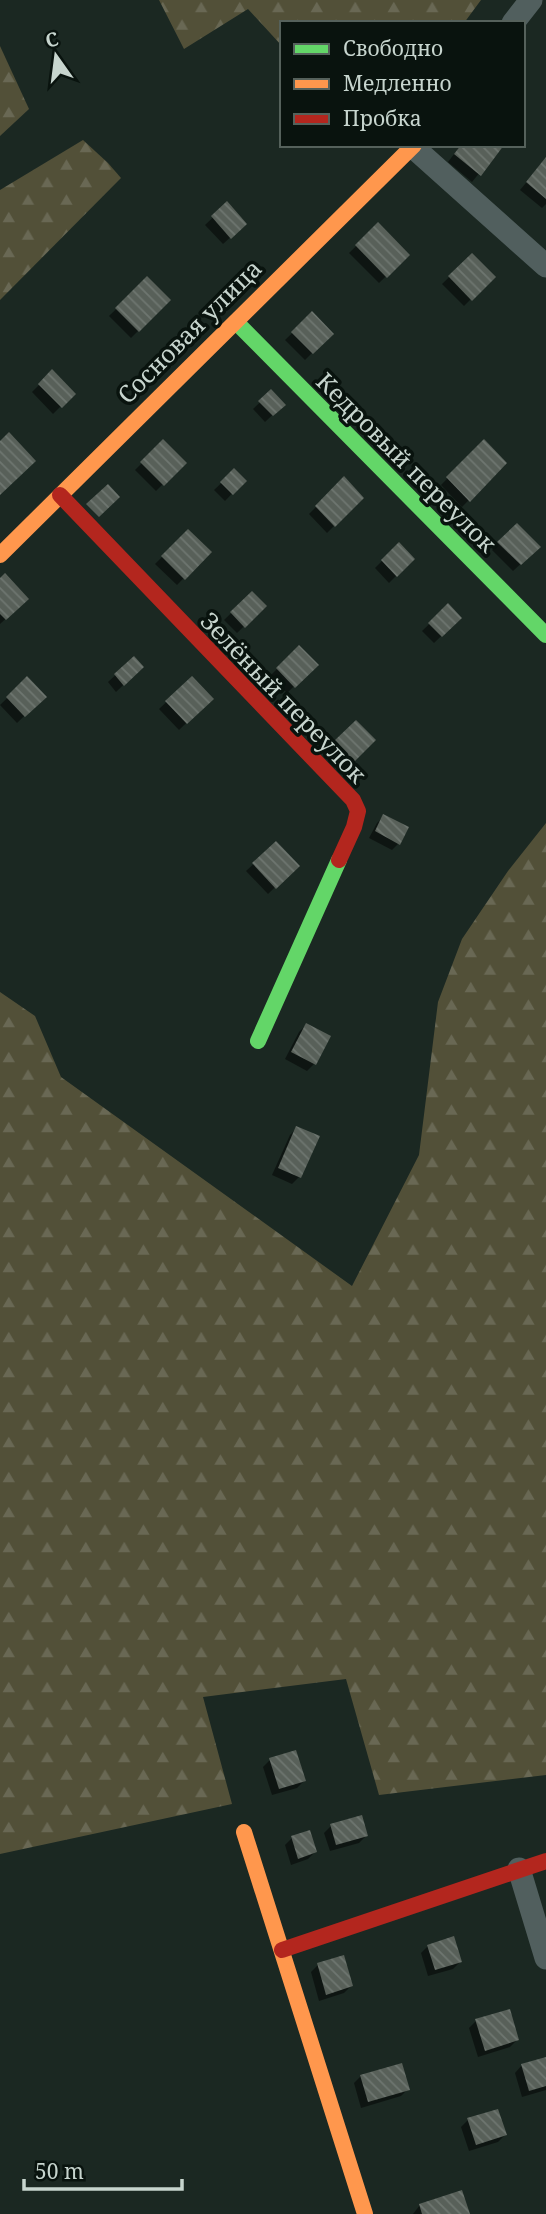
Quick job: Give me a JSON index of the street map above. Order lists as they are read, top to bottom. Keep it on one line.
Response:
{"streets":{"street":["Сосновая улица","Кедровый переулок","Зелёный переулок"]},"crossings":[["Сосновая улица","Кедровый переулок"],["Сосновая улица","Зелёный переулок"]],"legend":["Свободно","Медленно","Пробка"],"scale_bar":"50 m","north":"top"}
